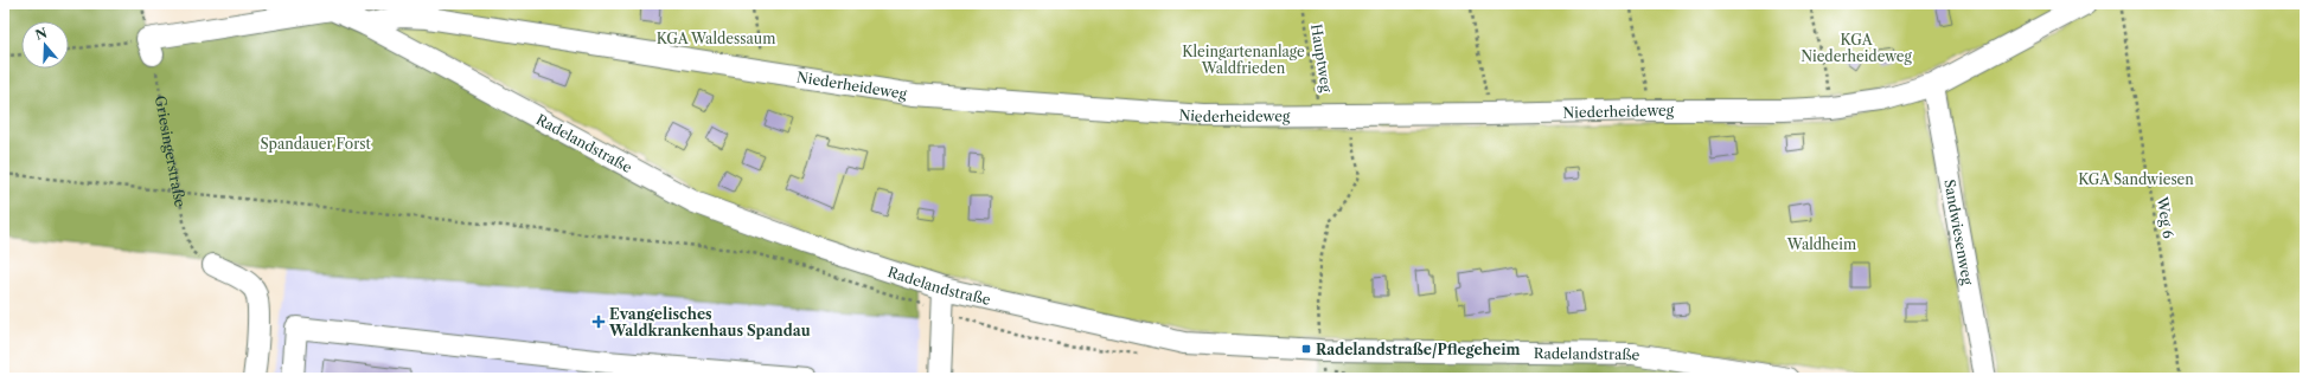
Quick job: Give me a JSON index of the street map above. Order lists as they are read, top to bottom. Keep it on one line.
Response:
{"streets":{"street":["Niederheideweg","Radelandstraße","Sandwiesenweg"],"path":["Hauptweg","Griesingerstraße","Weg 6"]},"crossings":[["Hauptweg","Niederheideweg"],["Niederheideweg","Radelandstraße"],["Niederheideweg","Sandwiesenweg"],["Radelandstraße","Griesingerstraße"]],"parks":["KGA Waldessaum","KGA Niederheideweg","Kleingartenanlage Waldfrieden","Spandauer Forst","KGA Sandwiesen","Waldheim"],"places":{"health":["Evangelisches Waldkrankenhaus Spandau"],"transit":["Radelandstraße/Pflegeheim"]},"north":"top"}
